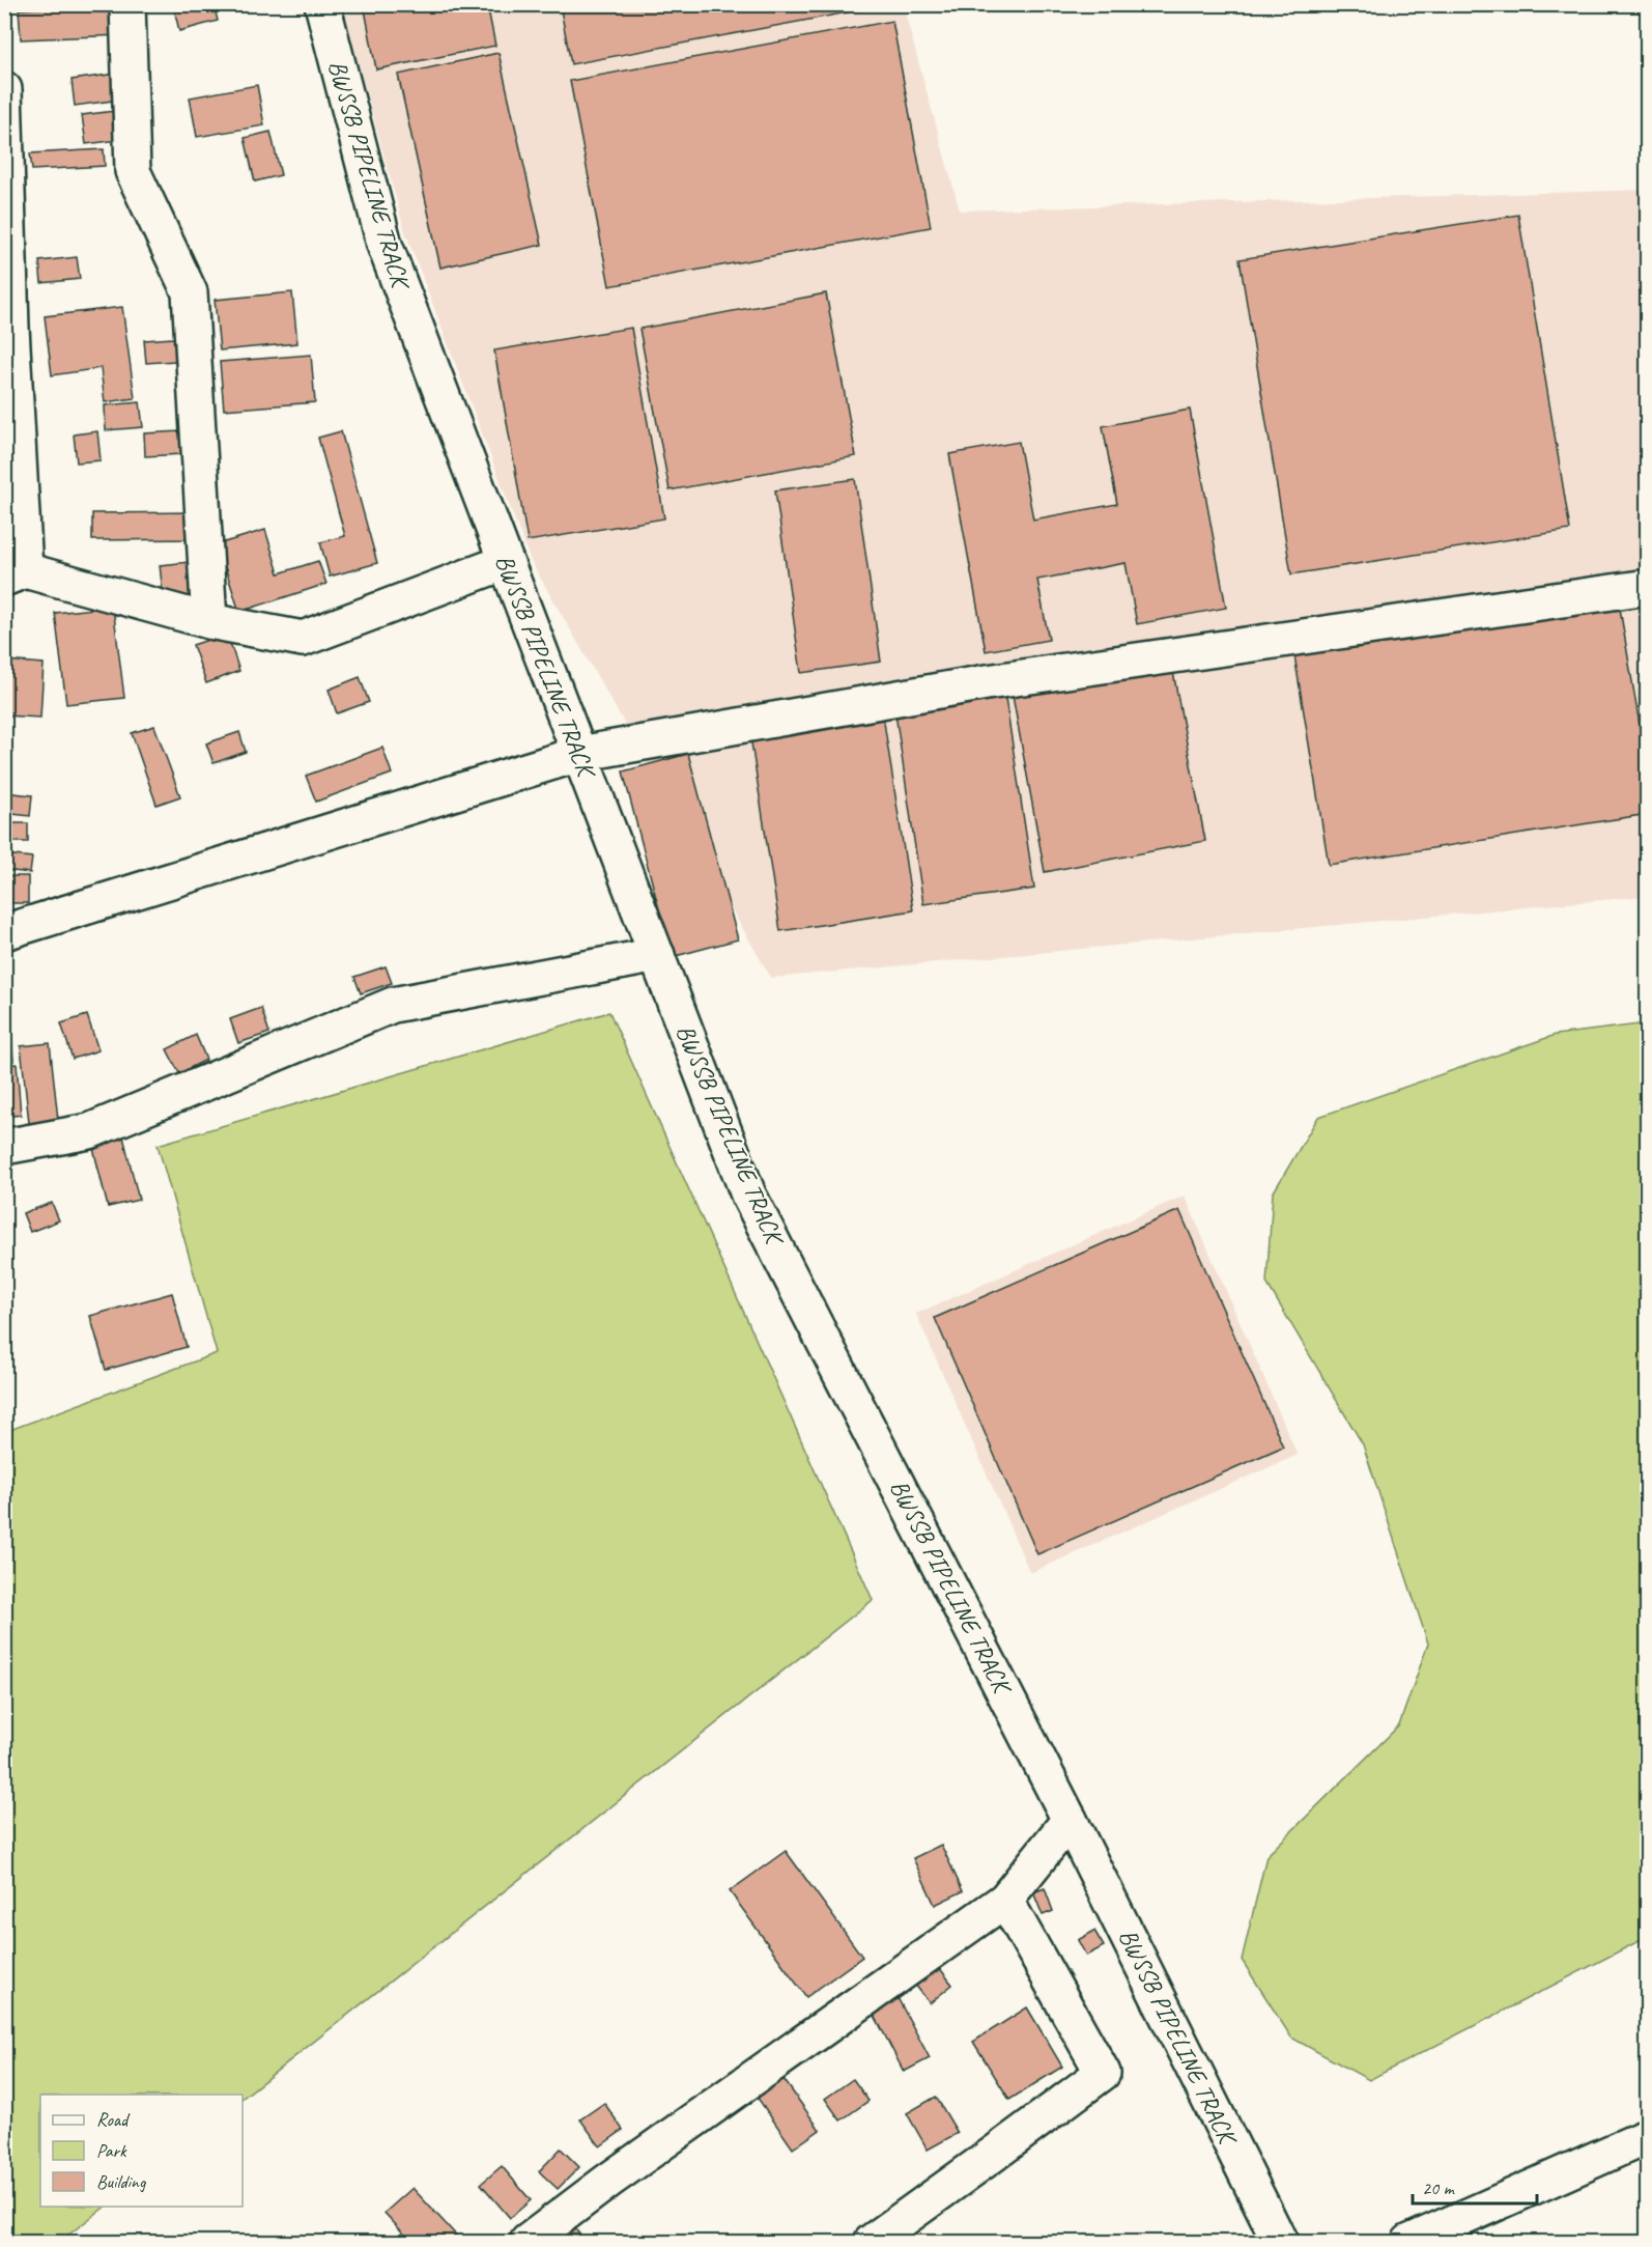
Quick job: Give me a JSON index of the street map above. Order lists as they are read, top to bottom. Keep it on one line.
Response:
{"streets":{"street":["BWSSB PIPELINE TRACK"]},"legend":["Road","Park","Building"],"scale_bar":"20 m"}
